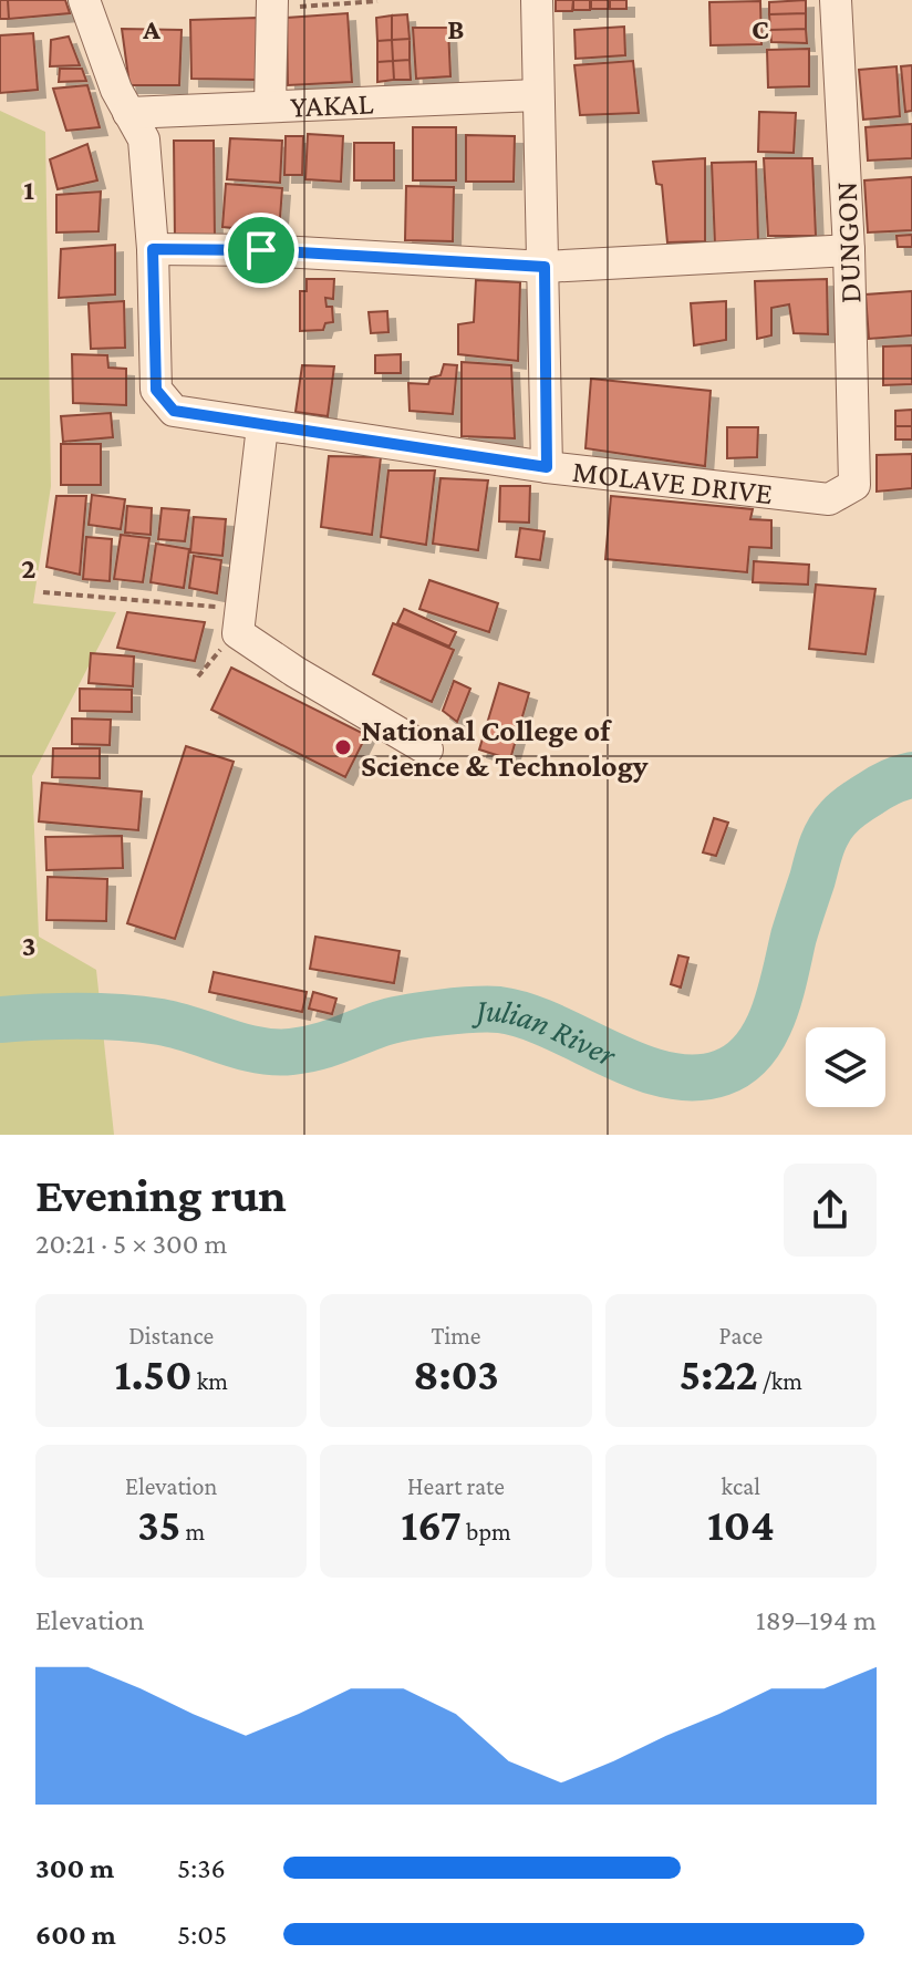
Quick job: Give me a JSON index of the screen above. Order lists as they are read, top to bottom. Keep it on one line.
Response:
{"streets":{"street":["YAKAL","DUNGON","MOLAVE DRIVE"]},"crossings":[["DUNGON","MOLAVE DRIVE"]],"water":["Julian River"],"places":["National College of Science & Technology"],"page":{"heading":["Evening run","20:21 · 5 × 300 m"],"stats":[["Distance","1.50 km"],["Time","8:03"],["Pace","5:22 /km"],["Elevation","35 m"],["Heart rate","167 bpm"],["kcal","104"]],"chart":["Elevation","189–194 m"],"list":[{"name":"300 m","note":"5:36"},{"name":"600 m","note":"5:05"}]},"grid":{"columns":["A","B","C"],"rows":["1","2","3"]}}
